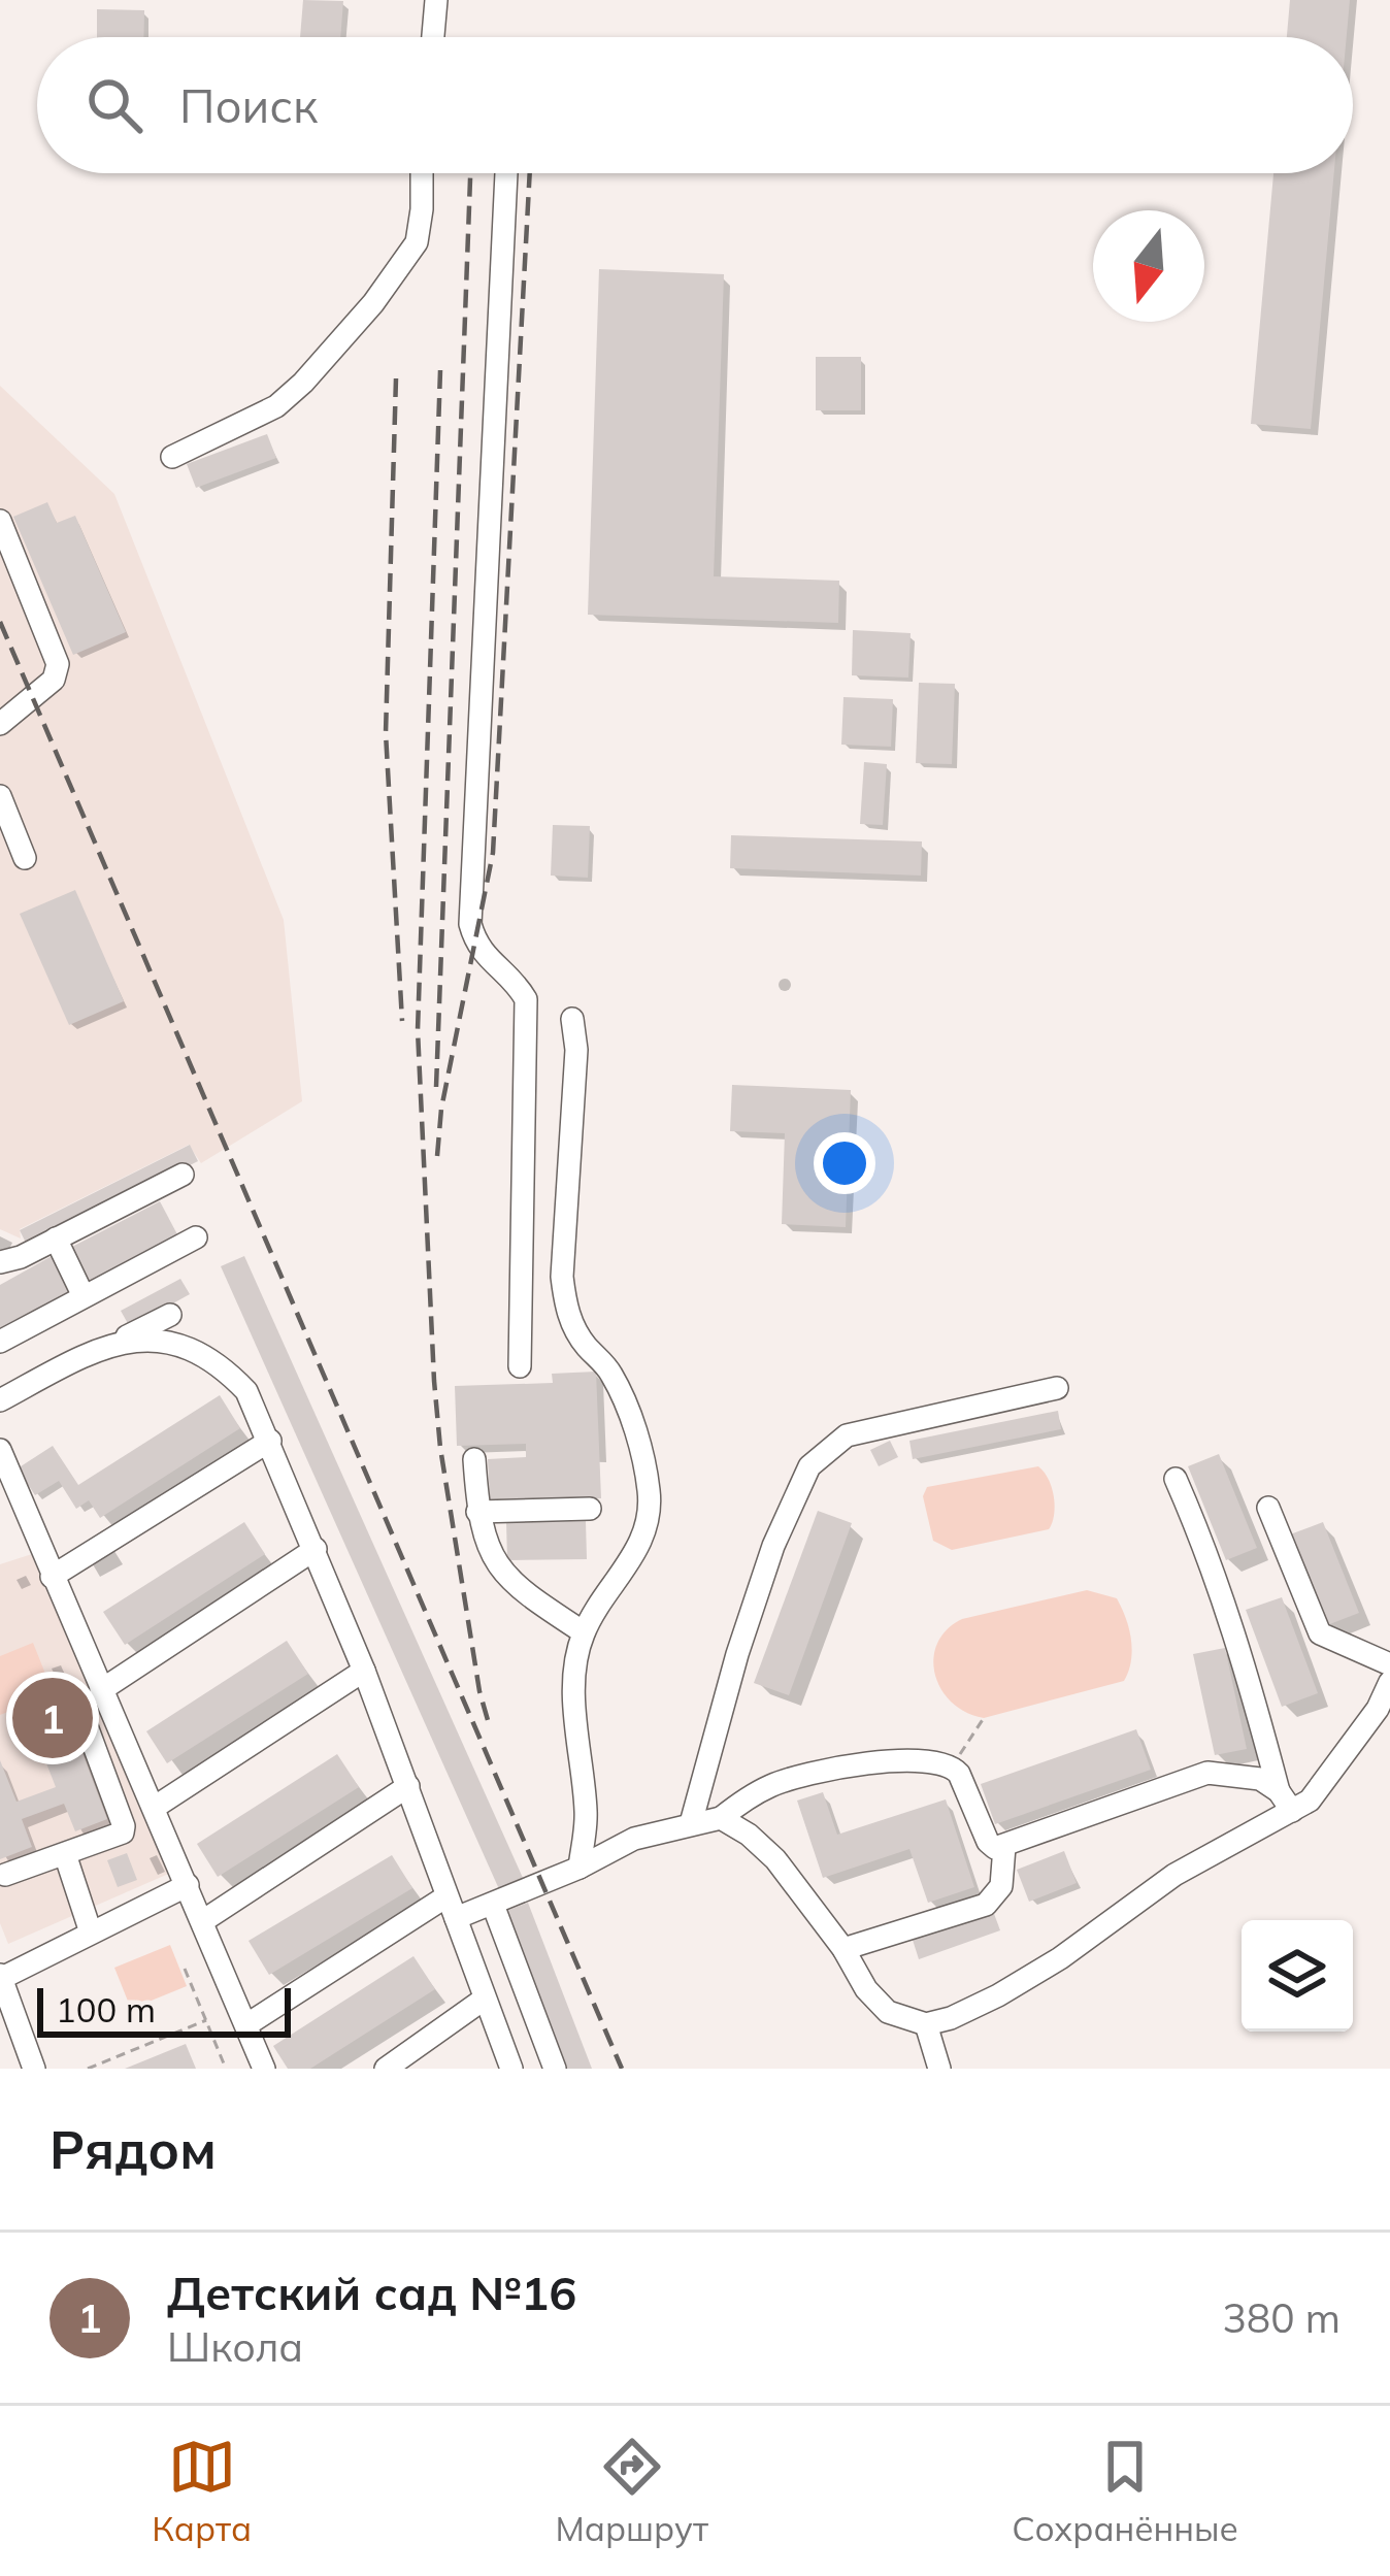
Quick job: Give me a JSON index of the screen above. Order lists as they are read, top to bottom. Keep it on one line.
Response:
{"scale_bar":"100 m","north":"bottom","page":{"search":"Поиск","pins":"1","scale":"100 m","heading":"Рядом","list":[{"mark":"1","name":"Детский сад №16","note":"Школа","value":"380 m"}],"nav":["Карта","Маршрут","Сохранённые"]}}
